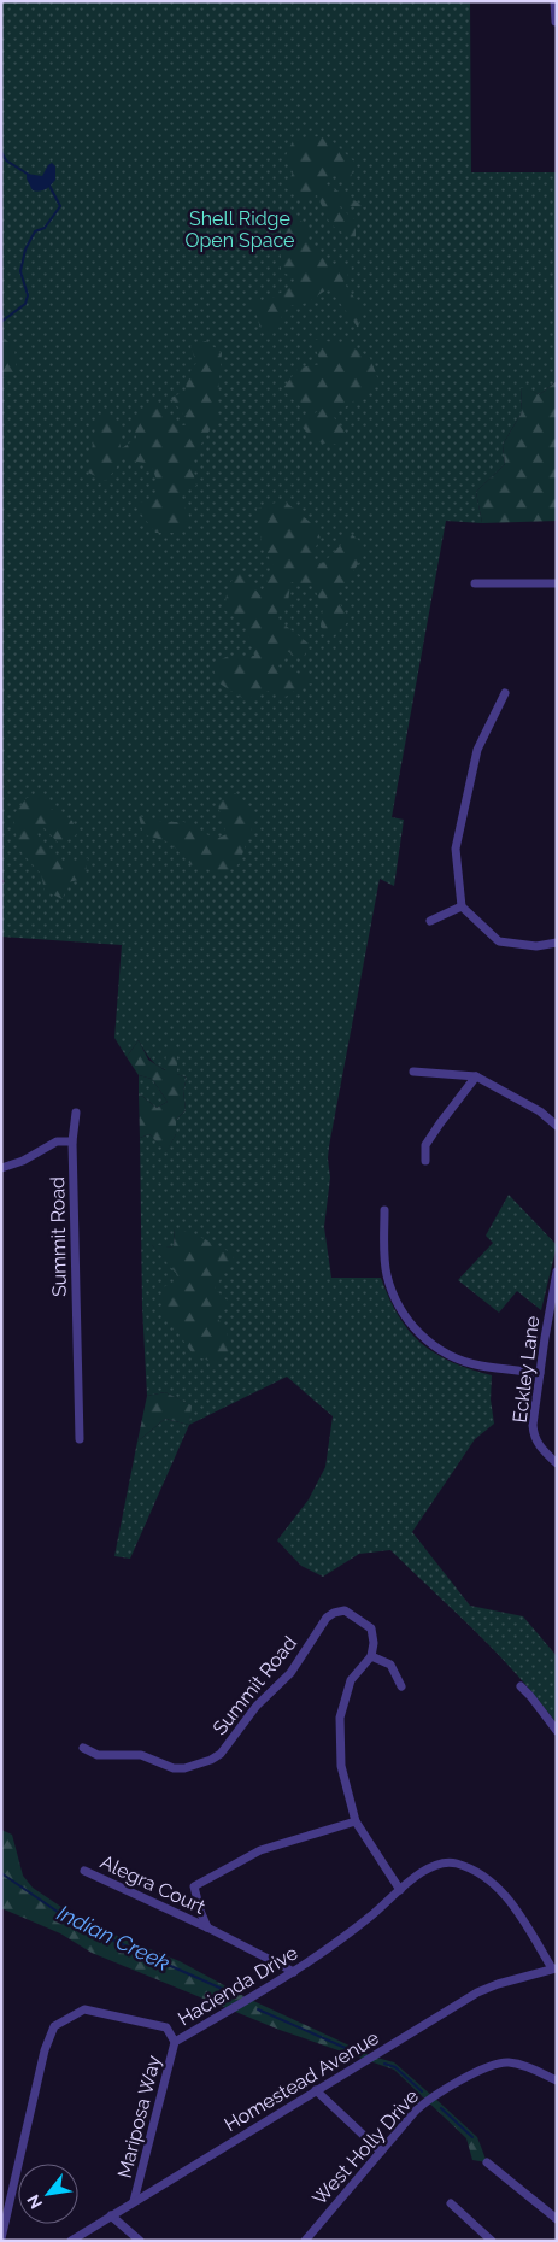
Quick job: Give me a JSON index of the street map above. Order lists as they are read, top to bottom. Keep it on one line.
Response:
{"streets":{"street":["Summit Road","Eckley Lane","Alegra Court","Hacienda Drive","Homestead Avenue","Mariposa Way","West Holly Drive"]},"crossings":[["Alegra Court","Hacienda Drive"],["Hacienda Drive","Homestead Avenue"],["Hacienda Drive","Mariposa Way"],["Homestead Avenue","Mariposa Way"]],"water":["Indian Creek"],"parks":["Shell Ridge Open Space"],"north":"bottom left"}
